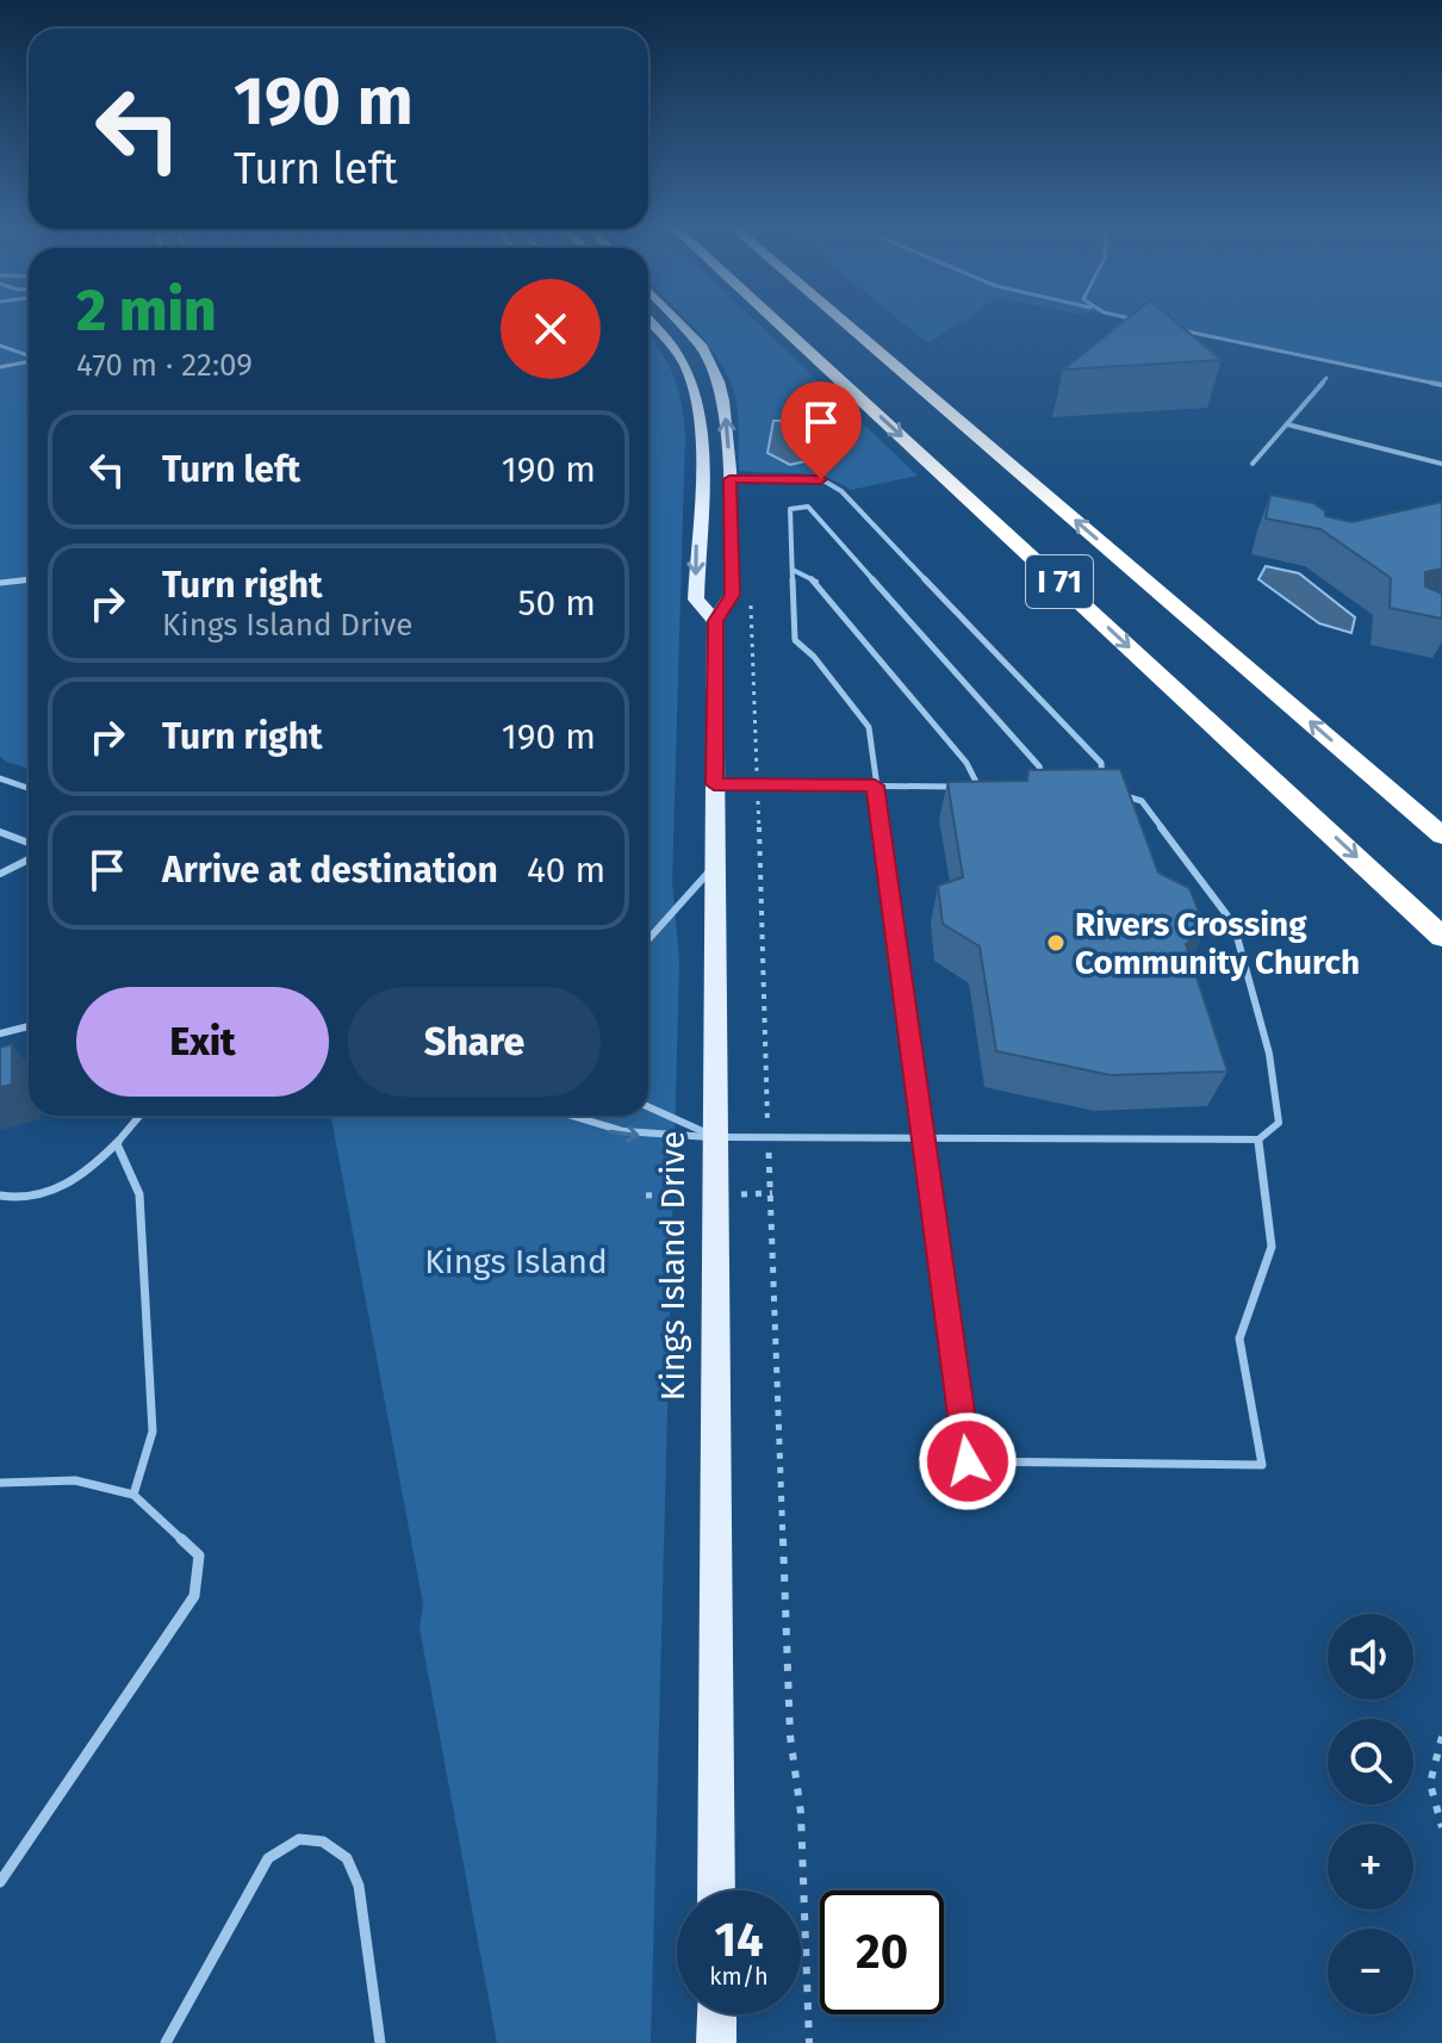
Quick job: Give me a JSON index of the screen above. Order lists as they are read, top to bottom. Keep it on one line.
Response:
{"streets":{"highway":["I 71"],"main road":["Kings Island Drive"]},"parks":["Kings Island"],"places":["Rivers Crossing Community Church"],"page":{"turn":["190 m","Turn left"],"heading":["2 min","470 m · 22:09"],"list":[{"name":"Turn left","value":"190 m"},{"name":"Turn right","note":"Kings Island Drive","value":"50 m"},{"name":"Turn right","value":"190 m"},{"name":"Arrive at destination","value":"40 m"}],"buttons":["Exit","Share"],"map_buttons":["+","−"],"speed":"14 km/h","limit":"20"}}
